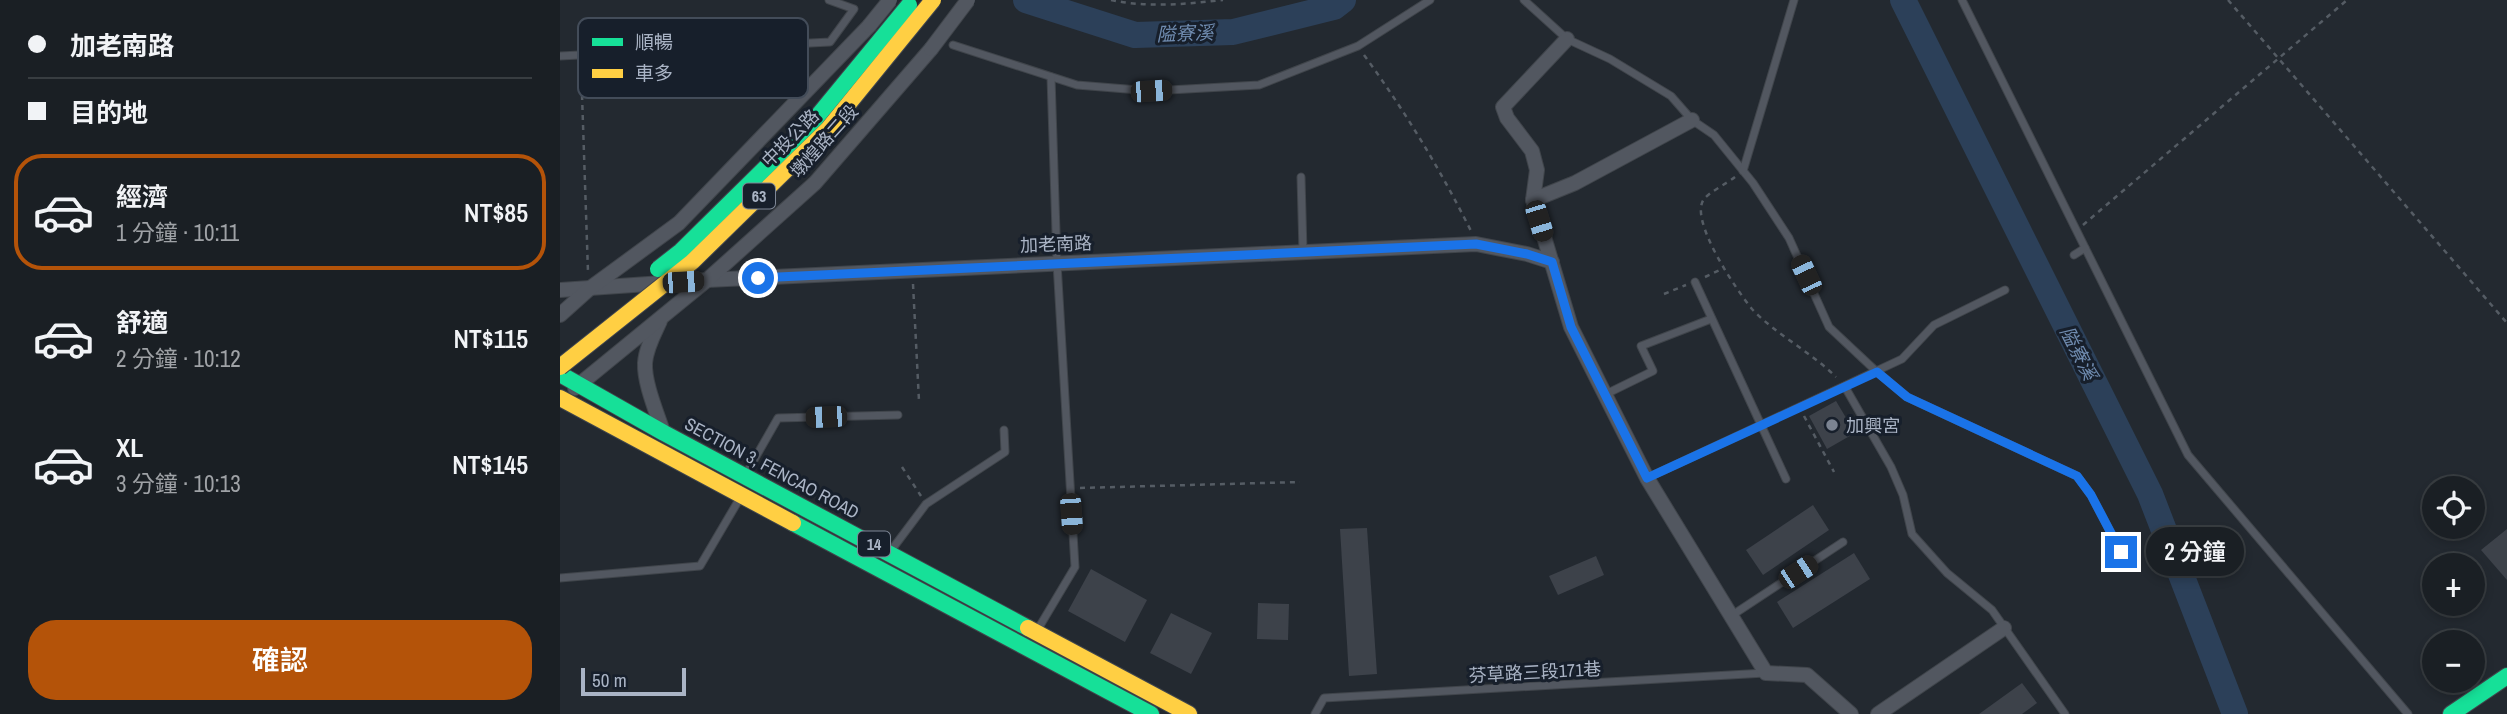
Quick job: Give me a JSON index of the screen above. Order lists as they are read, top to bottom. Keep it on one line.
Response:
{"streets":{"main road":["中投公路","63","SECTION 3, FENCAO ROAD","14"],"street":["墩煌路二段","加老南路"],"lane":["芬草路三段171巷"]},"crossings":[["墩煌路二段","加老南路"],["墩煌路二段","SECTION 3, FENCAO ROAD"],["墩煌路二段","14"]],"water":["隘寮溪"],"places":["加興宮"],"legend":["順暢","車多"],"scale_bar":"50 m","page":{"banner":["加老南路","目的地"],"list":[{"name":"經濟","note":"1 分鐘 · 10:11","value":"NT$85"},{"name":"舒適","note":"2 分鐘 · 10:12","value":"NT$115"},{"name":"XL","note":"3 分鐘 · 10:13","value":"NT$145"}],"map_buttons":["+","−"],"bubble":"2 分鐘","buttons":"確認","scale":"50 m"}}
